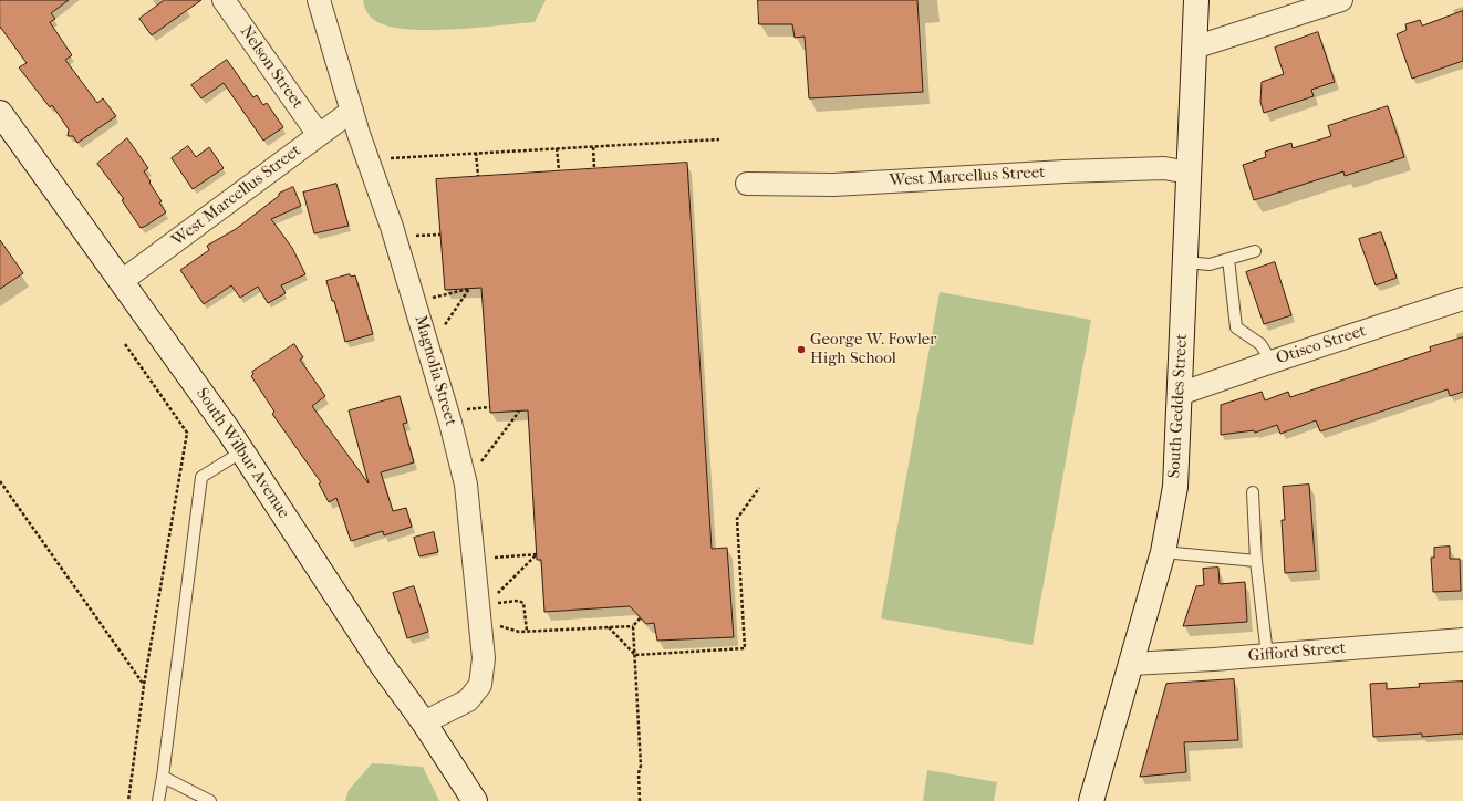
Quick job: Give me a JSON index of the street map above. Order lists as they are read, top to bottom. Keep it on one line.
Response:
{"streets":{"street":["Nelson Street","West Marcellus Street","Otisco Street","Magnolia Street","South Geddes Street","South Wilbur Avenue","Gifford Street"]},"crossings":[["Nelson Street","West Marcellus Street"],["West Marcellus Street","Magnolia Street"],["West Marcellus Street","South Geddes Street"],["West Marcellus Street","South Wilbur Avenue"],["Otisco Street","South Geddes Street"],["Magnolia Street","South Wilbur Avenue"],["South Geddes Street","Gifford Street"]],"places":["George W. Fowler High School"]}
